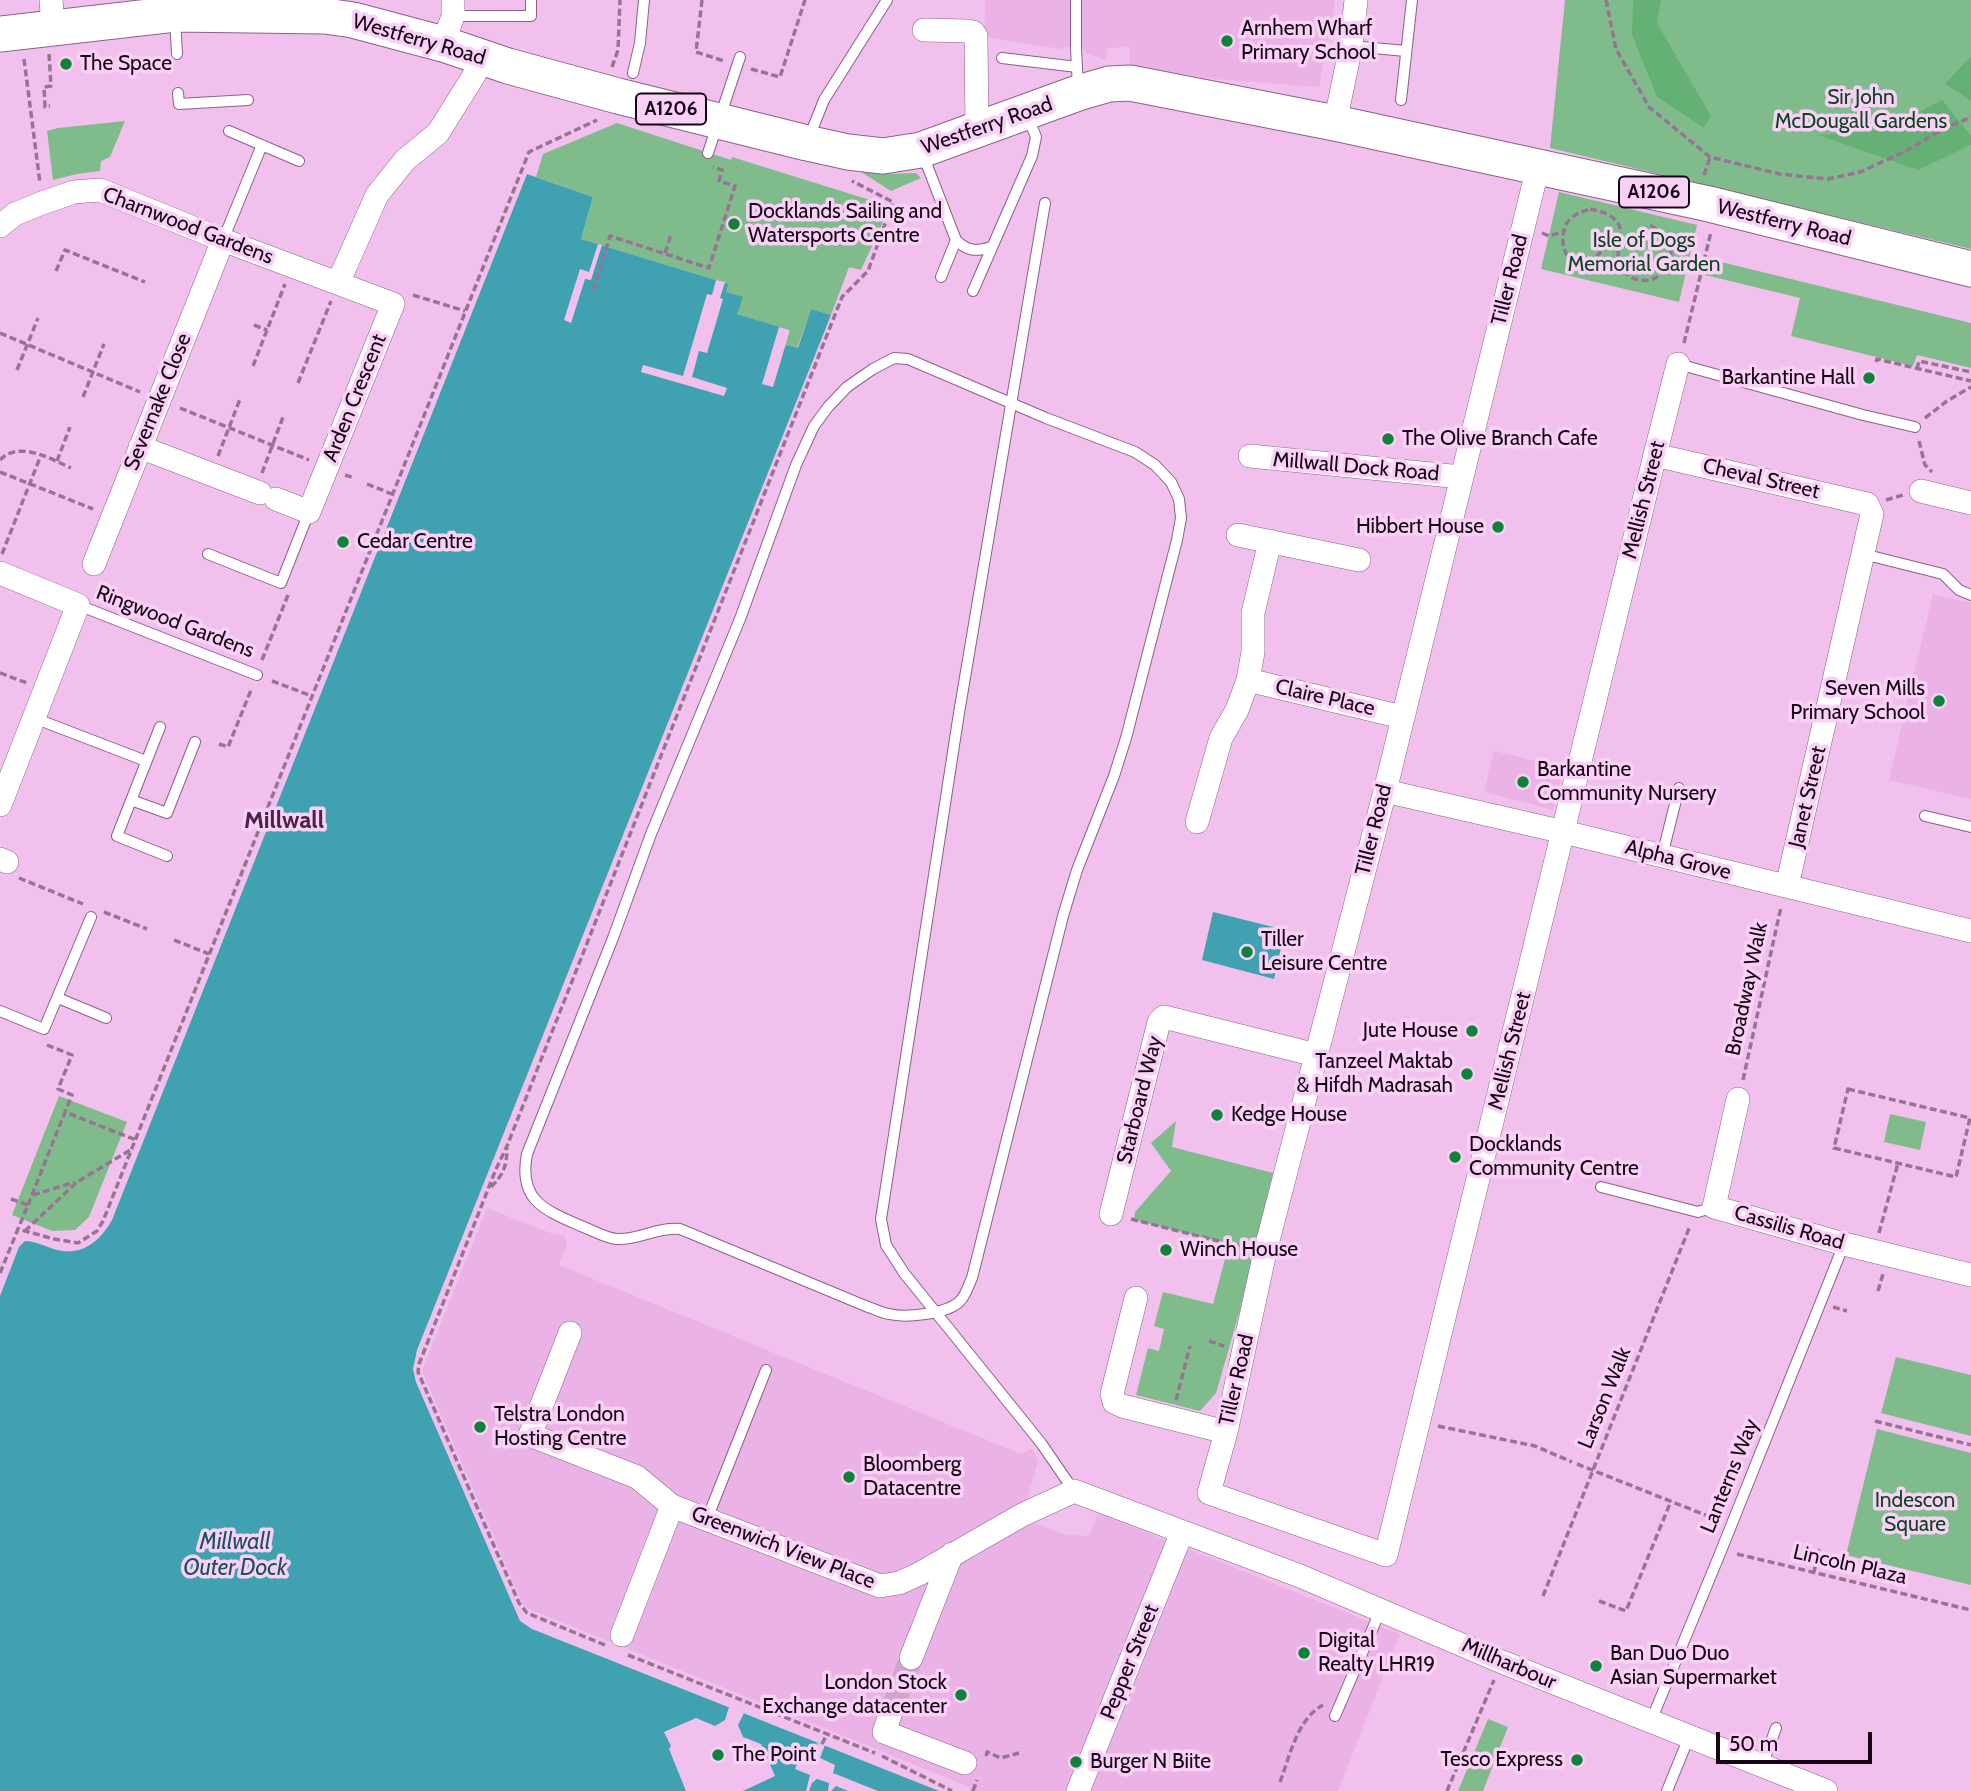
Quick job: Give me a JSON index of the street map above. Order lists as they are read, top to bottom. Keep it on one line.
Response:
{"streets":{"main road":["Westferry Road","A1206"],"street":["Charnwood Gardens","Tiller Road","Arden Crescent","Severnake Close","Millwall Dock Road","Cheval Street","Mellish Street","Claire Place","Janet Street","Alpha Grove","Starboard Way","Cassilis Road","Greenwich View Place","Pepper Street","Millharbour"],"lane":["Ringwood Gardens","Lanterns Way"],"path":["Broadway Walk","Larson Walk","Lincoln Plaza"]},"crossings":[["Westferry Road","Tiller Road"],["Charnwood Gardens","Severnake Close"],["Tiller Road","Millwall Dock Road"],["Tiller Road","Mellish Street"],["Tiller Road","Claire Place"],["Tiller Road","Alpha Grove"],["Tiller Road","Starboard Way"],["Cheval Street","Mellish Street"],["Cheval Street","Janet Street"],["Mellish Street","Alpha Grove"],["Janet Street","Alpha Grove"],["Janet Street","Broadway Walk"],["Alpha Grove","Broadway Walk"],["Broadway Walk","Cassilis Road"],["Cassilis Road","Larson Walk"],["Cassilis Road","Lanterns Way"],["Lanterns Way","Lincoln Plaza"],["Lanterns Way","Millharbour"],["Greenwich View Place","Millharbour"],["Pepper Street","Millharbour"]],"districts":["Millwall"],"water":["Millwall Outer Dock"],"parks":["Sir John McDougall Gardens","Isle of Dogs Memorial Garden","Indescon Square"],"places":["Arnhem Wharf Primary School","The Space","Docklands Sailing and Watersports Centre","Barkantine Hall","The Olive Branch Cafe","Hibbert House","Cedar Centre","Seven Mills Primary School","Barkantine Community Nursery","Tiller Leisure Centre","Jute House","Tanzeel Maktab & Hifdh Madrasah","Kedge House","Docklands Community Centre","Winch House","Telstra London Hosting Centre","Bloomberg Datacentre","Digital Realty LHR19","Ban Duo Duo Asian Supermarket","London Stock Exchange datacenter","The Point","Tesco Express","Burger N Biite"],"scale_bar":"50 m"}
